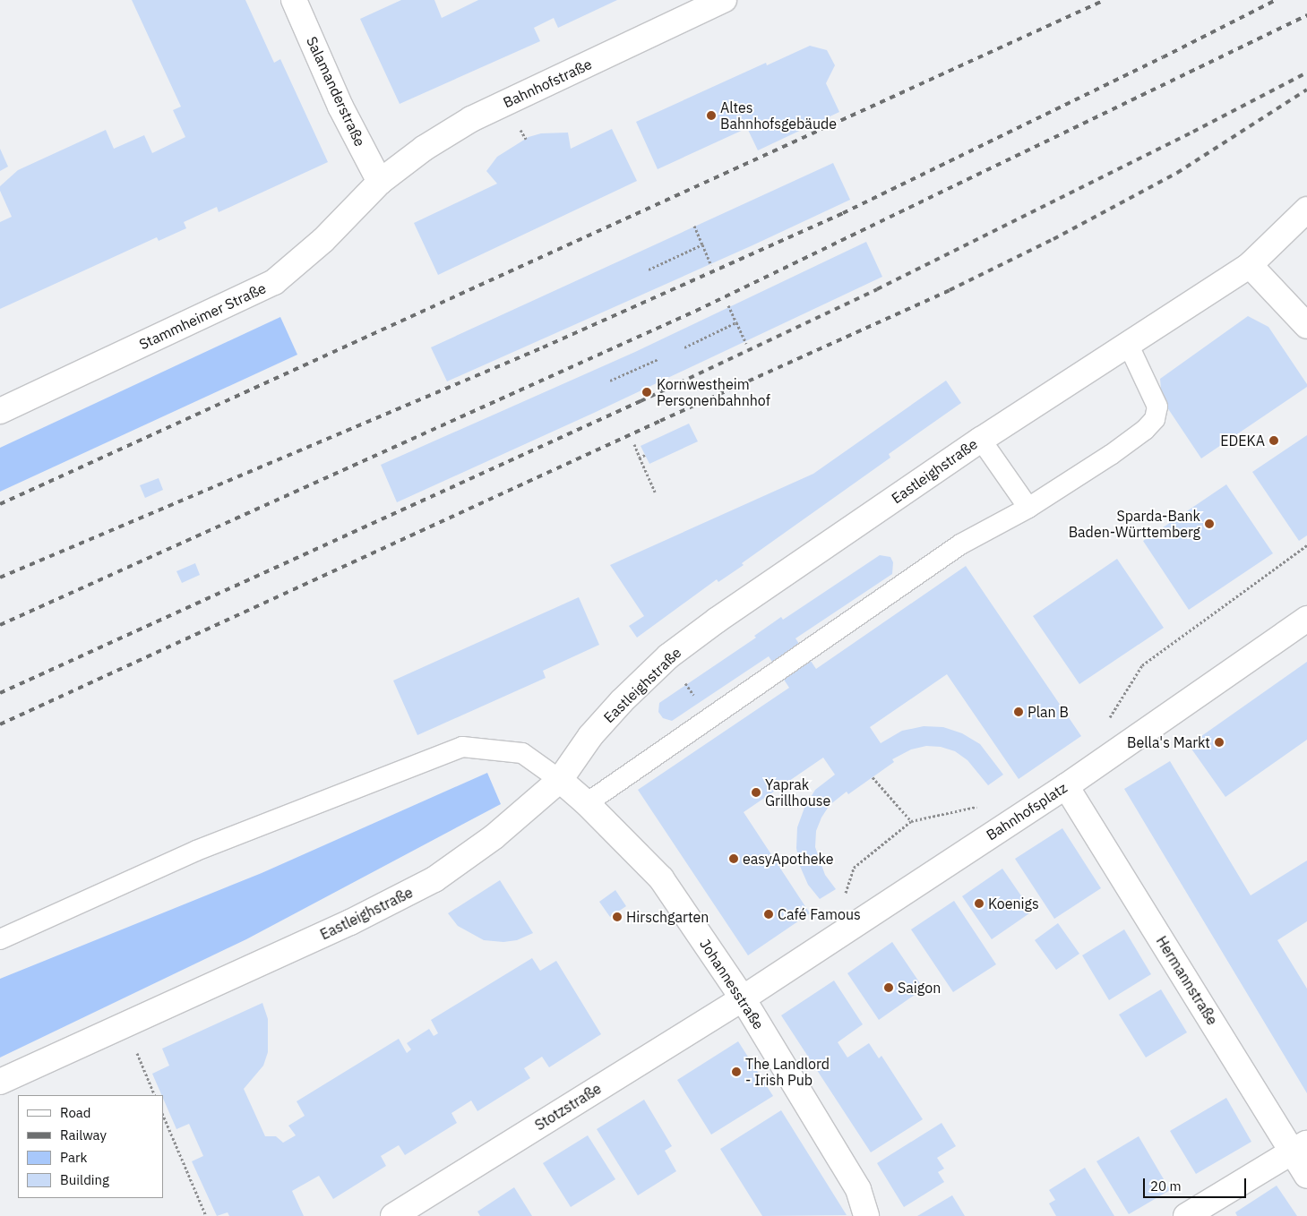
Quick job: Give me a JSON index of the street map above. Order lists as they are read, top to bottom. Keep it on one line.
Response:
{"streets":{"street":["Bahnhofstraße","Salamanderstraße","Stammheimer Straße","Eastleighstraße","Bahnhofsplatz","Hermannstraße","Johannesstraße","Stotzstraße"]},"crossings":[["Bahnhofstraße","Salamanderstraße"],["Bahnhofstraße","Stammheimer Straße"],["Salamanderstraße","Stammheimer Straße"],["Eastleighstraße","Johannesstraße"],["Bahnhofsplatz","Hermannstraße"],["Bahnhofsplatz","Johannesstraße"],["Bahnhofsplatz","Stotzstraße"],["Johannesstraße","Stotzstraße"]],"places":["Altes Bahnhofsgebäude","Kornwestheim Personenbahnhof","EDEKA","Sparda-Bank Baden-Württemberg","Plan B","Bella's Markt","Yaprak Grillhouse","easyApotheke","Koenigs","Café Famous","Hirschgarten","Saigon","The Landlord - Irish Pub"],"legend":["Road","Railway","Park","Building"],"scale_bar":"20 m"}
